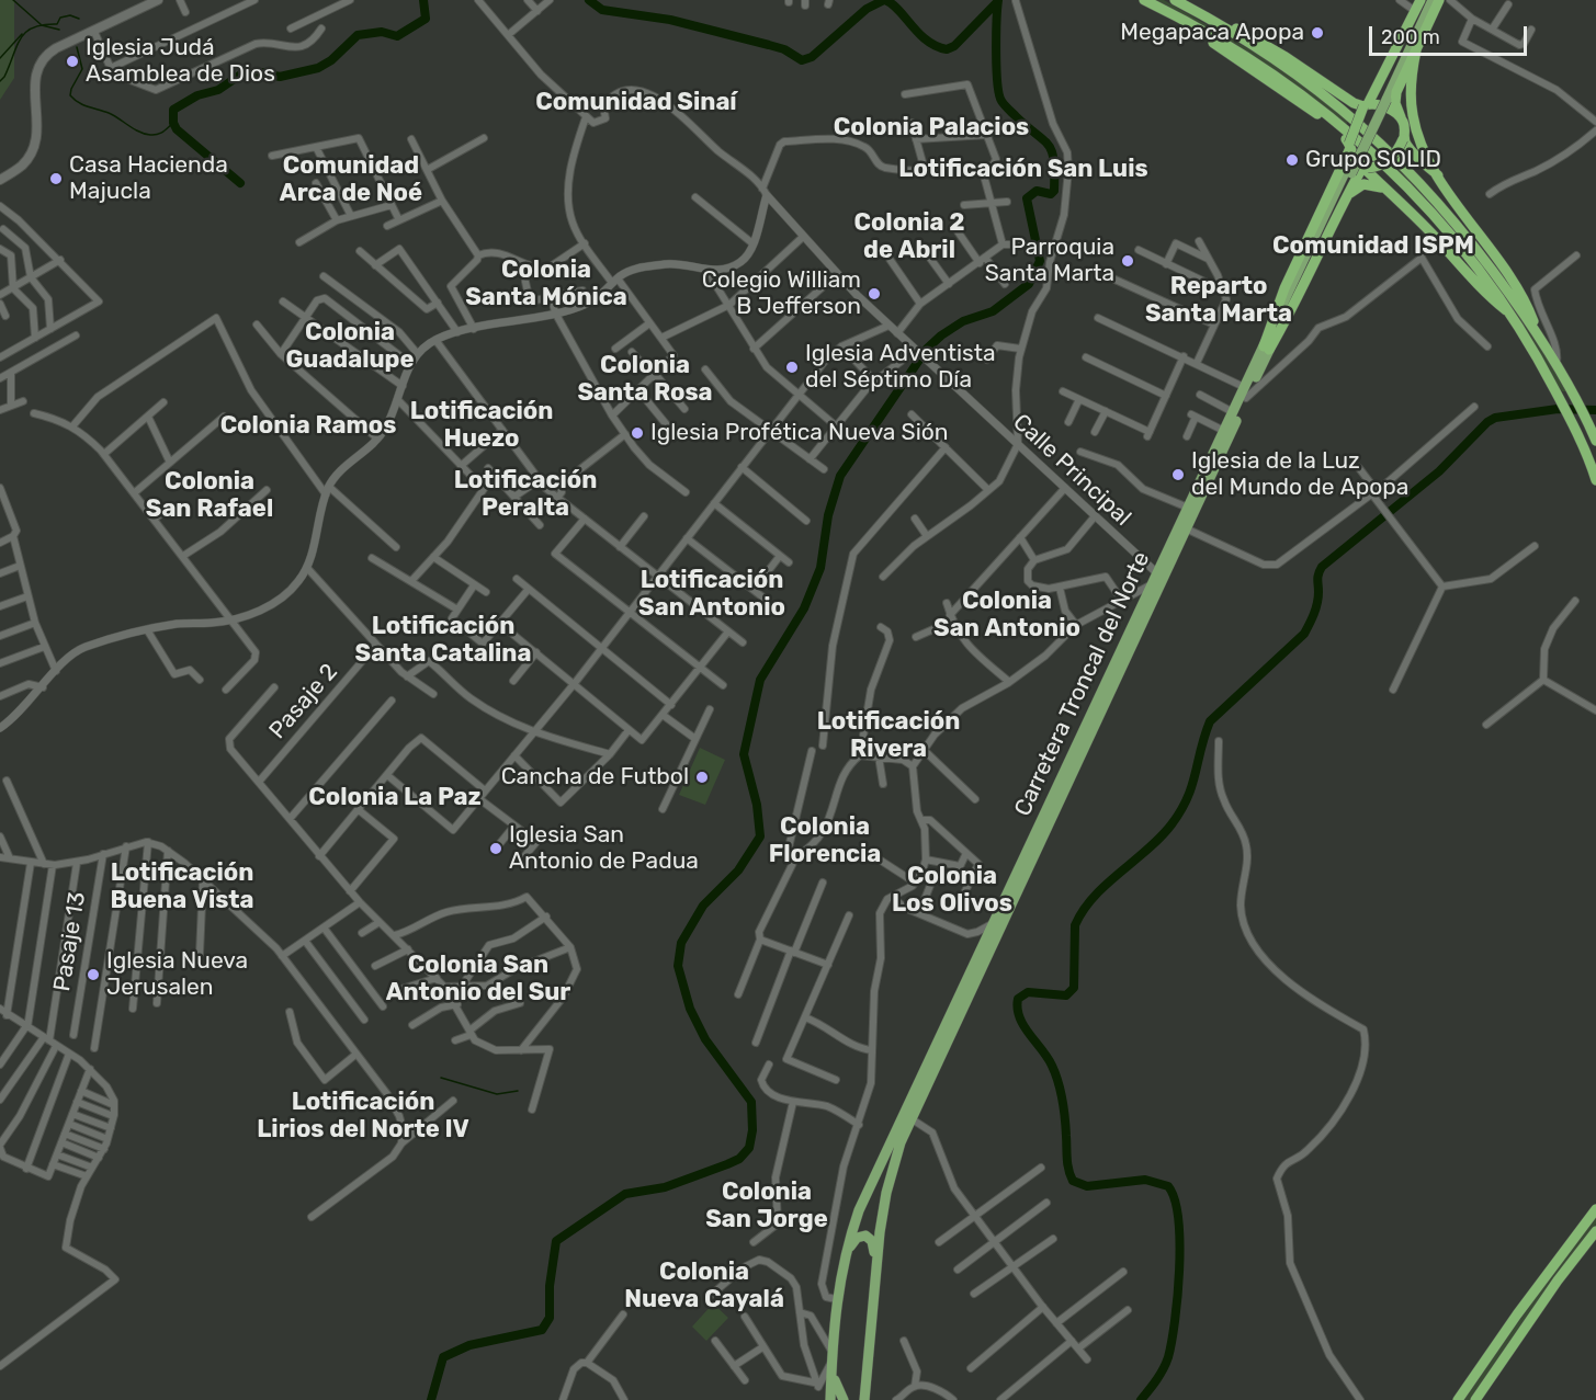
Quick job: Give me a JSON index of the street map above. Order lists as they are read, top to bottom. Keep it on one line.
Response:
{"streets":{"main road":["Carretera Troncal del Norte"],"street":["Calle Principal","Pasaje 2","Pasaje 13"]},"crossings":[["Calle Principal","Carretera Troncal del Norte"]],"districts":["Comunidad Sinaí","Colonia Palacios","Comunidad Arca de Noé","Lotificación San Luis","Colonia 2 de Abril","Comunidad ISPM","Colonia Santa Mónica","Reparto Santa Marta","Colonia Guadalupe","Colonia Santa Rosa","Lotificación Huezo","Colonia Ramos","Lotificación Peralta","Colonia San Rafael","Lotificación San Antonio","Colonia San Antonio","Lotificación Santa Catalina","Lotificación Rivera","Colonia La Paz","Colonia Florencia","Lotificación Buena Vista","Colonia Los Olivos","Colonia San Antonio del Sur","Lotificación Lirios del Norte IV","Colonia San Jorge","Colonia Nueva Cayalá"],"places":["Megapaca Apopa","Iglesia Judá Asamblea de Dios","Grupo SOLID","Casa Hacienda Majucla","Parroquia Santa Marta","Colegio William B Jefferson","Iglesia Adventista del Séptimo Día","Iglesia Profética Nueva Sión","Iglesia de la Luz del Mundo de Apopa","Cancha de Futbol","Iglesia San Antonio de Padua","Iglesia Nueva Jerusalen"],"scale_bar":"200 m"}
